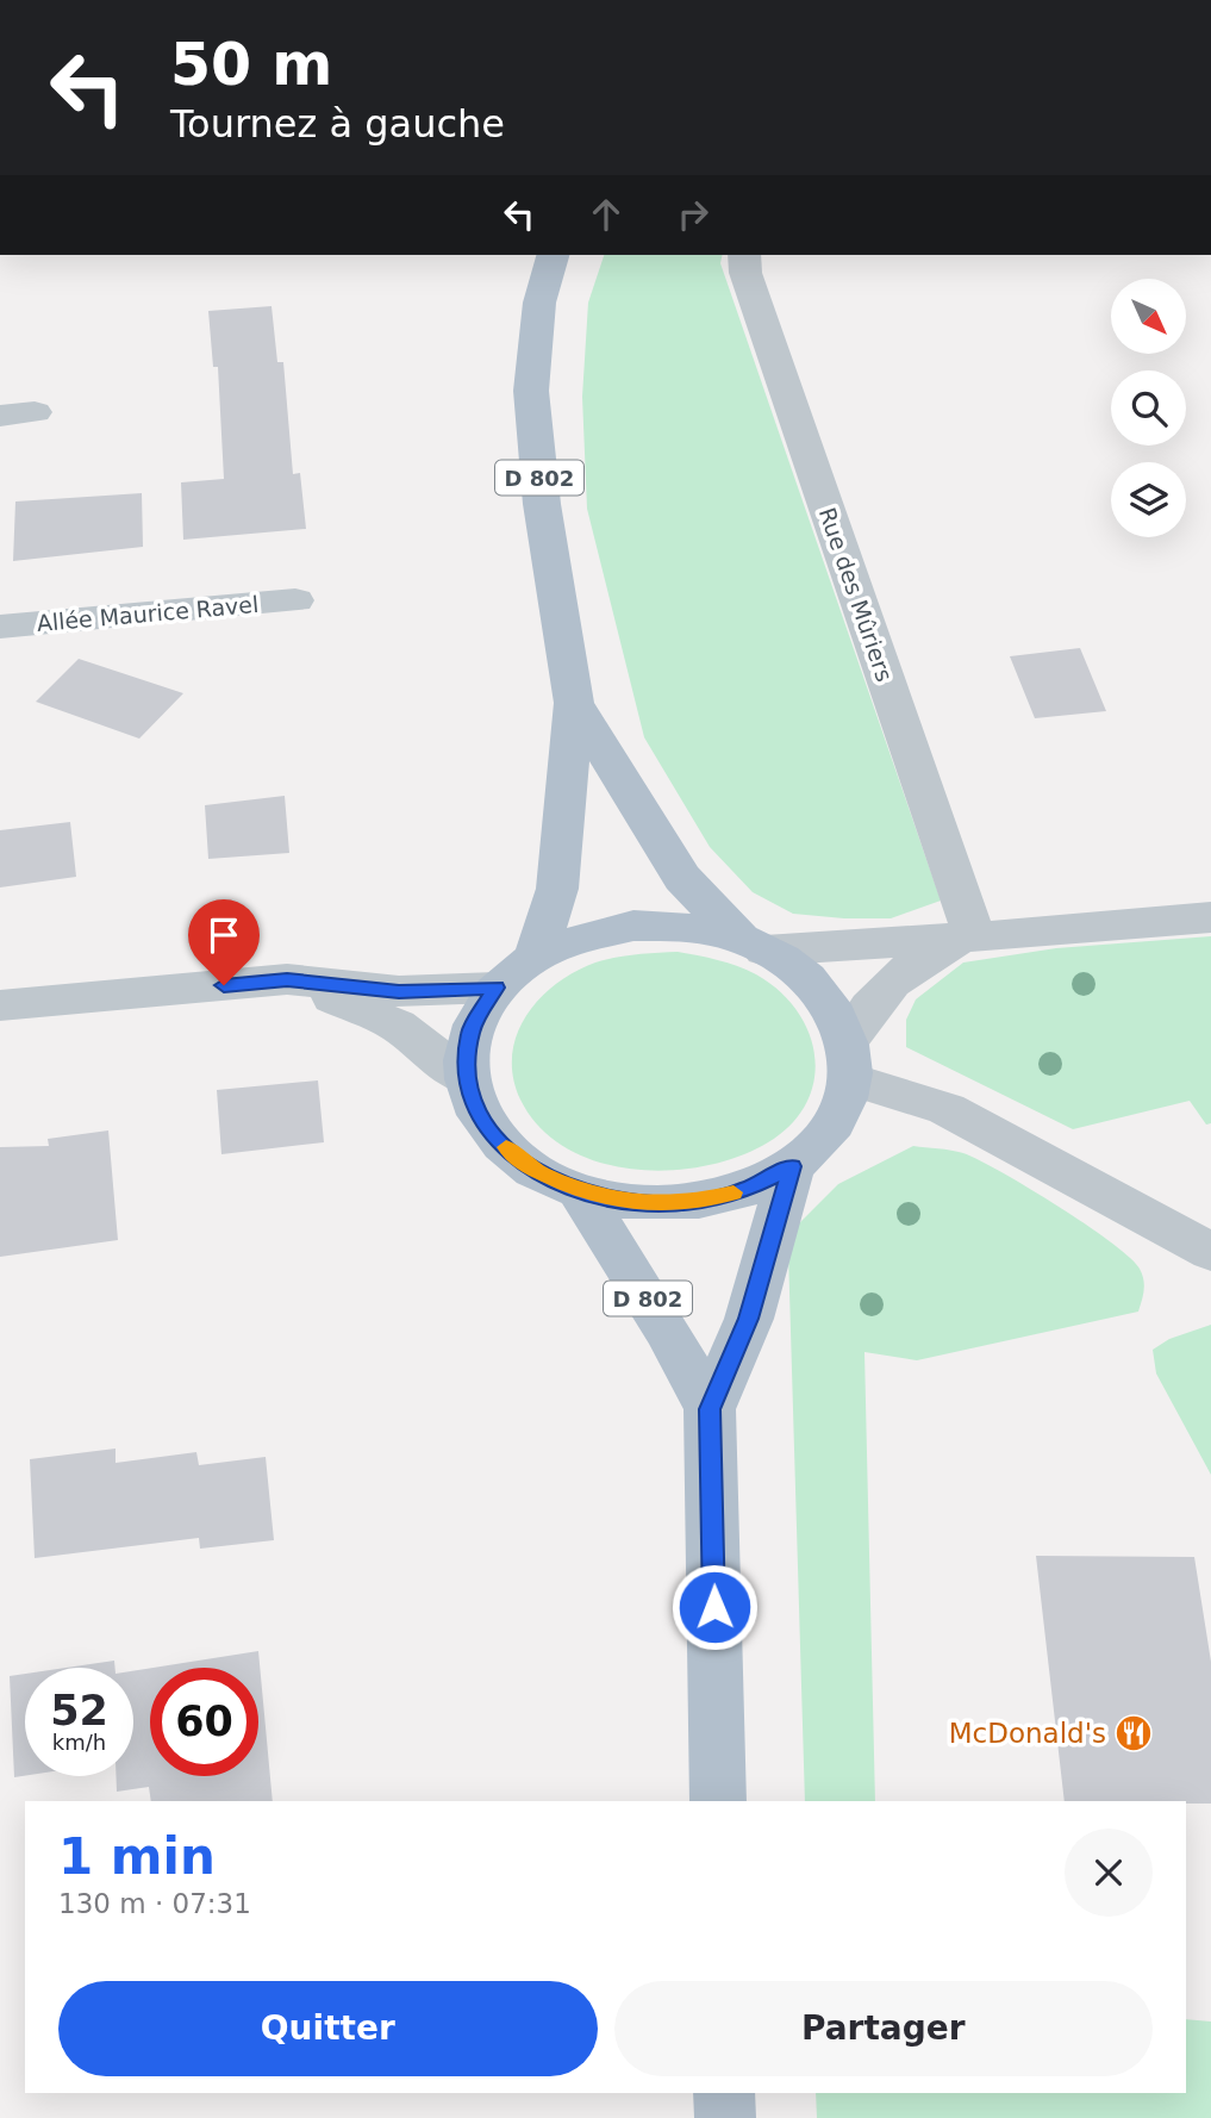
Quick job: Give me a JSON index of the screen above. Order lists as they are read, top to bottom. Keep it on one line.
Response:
{"streets":{"main road":["D 802"],"street":["Rue des Mûriers","Allée Maurice Ravel"]},"places":{"restaurant":["McDonald's"]},"north":"bottom right","page":{"turn":["50 m","Tournez à gauche"],"speed":"52 km/h","limit":"60","heading":["1 min","130 m · 07:31"],"buttons":["Quitter","Partager"]}}
